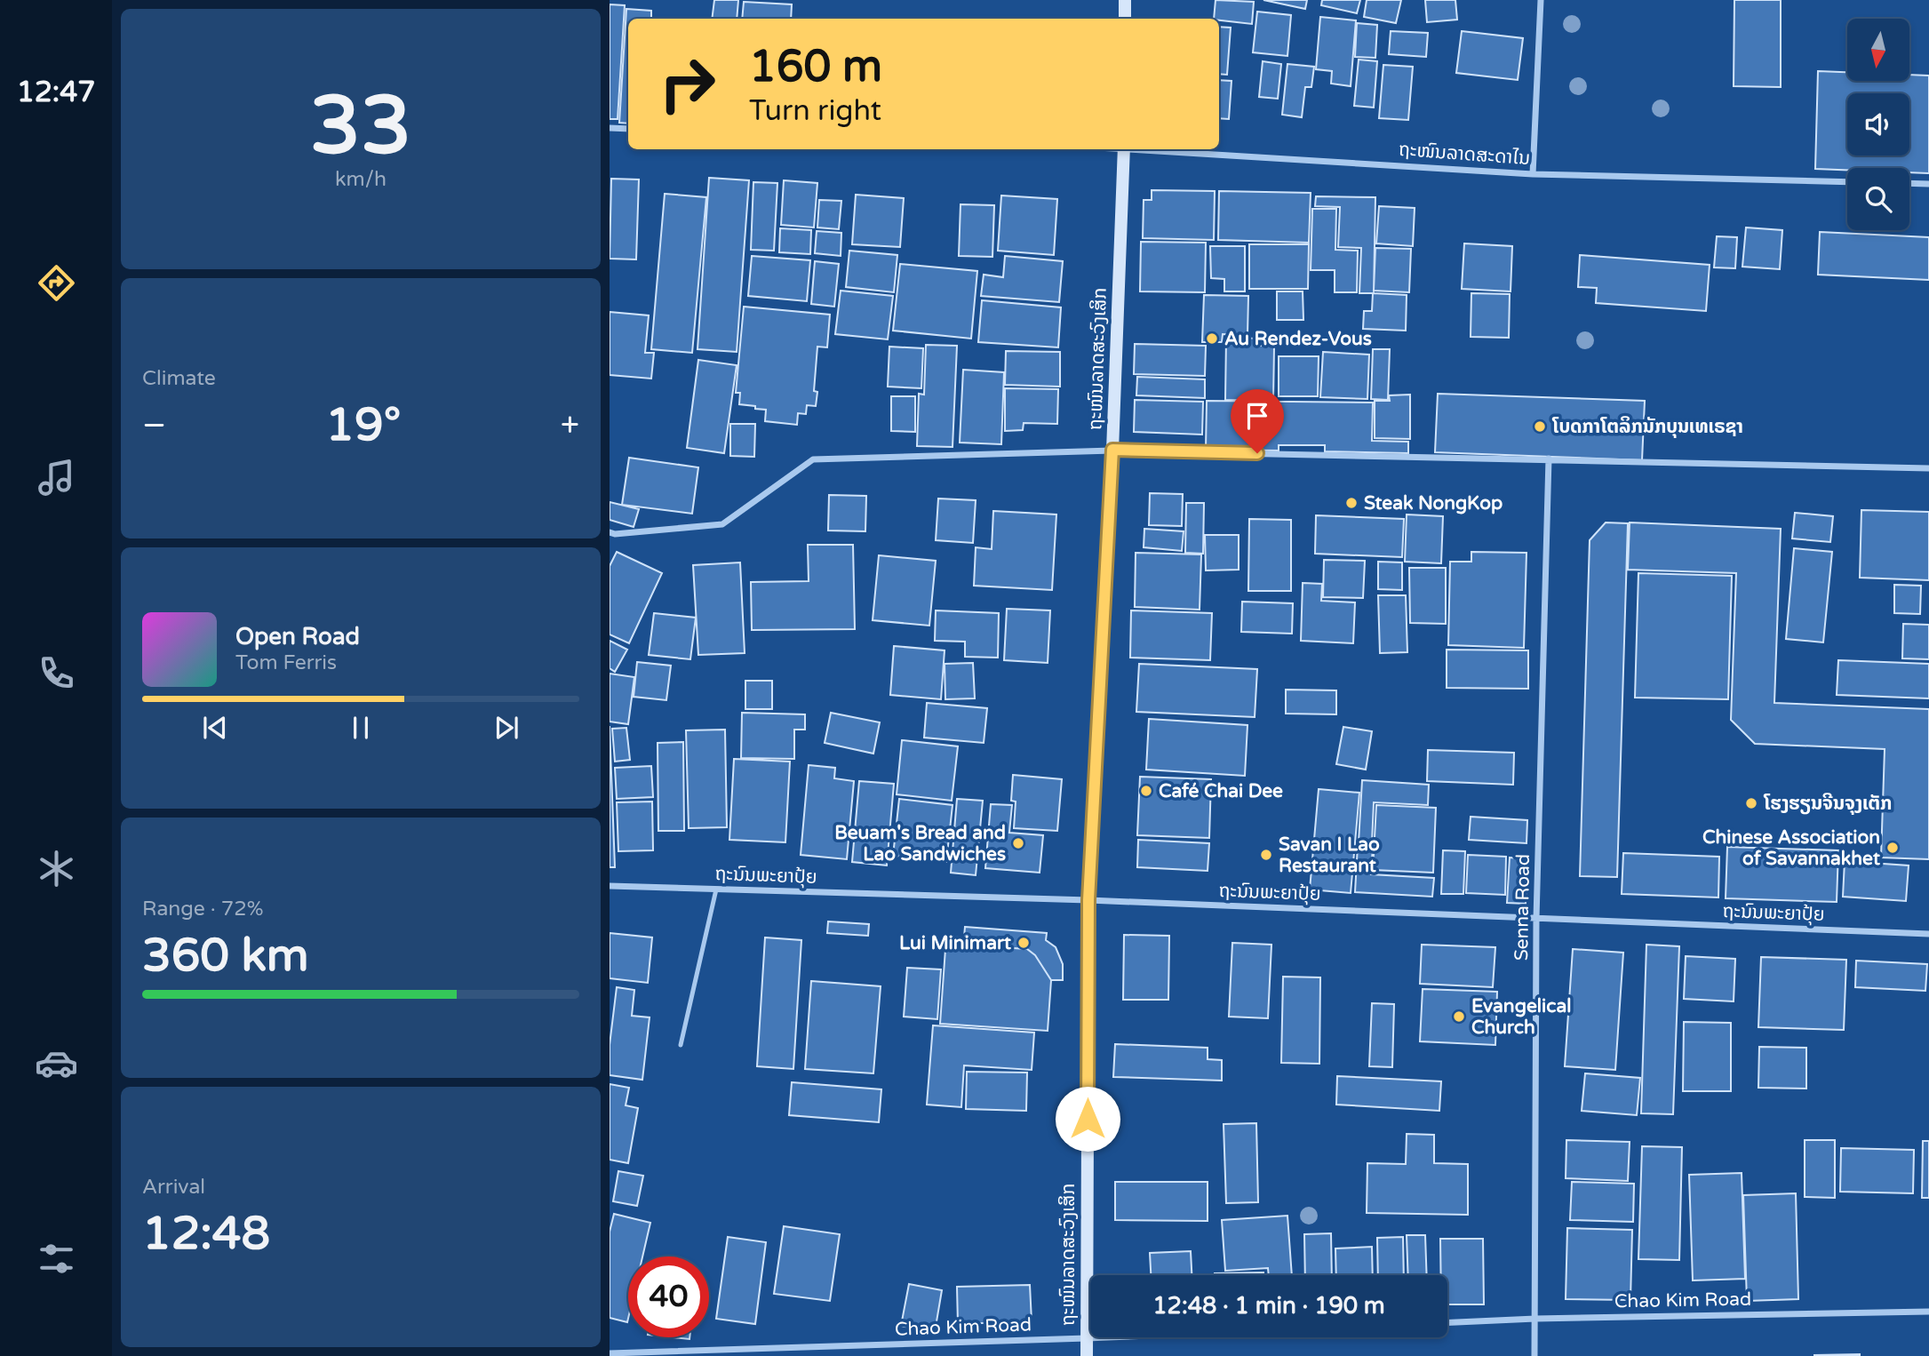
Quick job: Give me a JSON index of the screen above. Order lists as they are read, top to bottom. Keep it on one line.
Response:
{"streets":{"street":["ຖະໜົນລາດສະດາໄນ","ຖະໜົນລາດສະວົງເສິກ","ຖະນົນພະຍາປຸ້ຍ","Senna Road","Chao Kim Road"]},"crossings":[["ຖະໜົນລາດສະວົງເສິກ","ຖະນົນພະຍາປຸ້ຍ"],["ຖະໜົນລາດສະວົງເສິກ","Chao Kim Road"],["ຖະນົນພະຍາປຸ້ຍ","Senna Road"],["Senna Road","Chao Kim Road"]],"places":["Au Rendez-Vous","ໂບດກາໂຕລິກນັກບຸນເທເຣຊາ","Steak NongKop","Café Chai Dee","ໂຮງຮຽນຈີນຈຸງເຕັກ","Beuam's Bread and Lao Sandwiches","Chinese Association of Savannakhet","Savan I Lao Restaurant","Lui Minimart","Evangelical Church"],"north":"bottom","page":{"tabs":"12:47","tile":[["33","km/h"],"Climate",["Range · 72%","360 km"],["Arrival","12:48"]],"turn":["160 m","Turn right"],"heat":["−","19°","+"],"song":["Open Road","Tom Ferris"],"limit":"40","trip":"12:48 · 1 min · 190 m"}}
